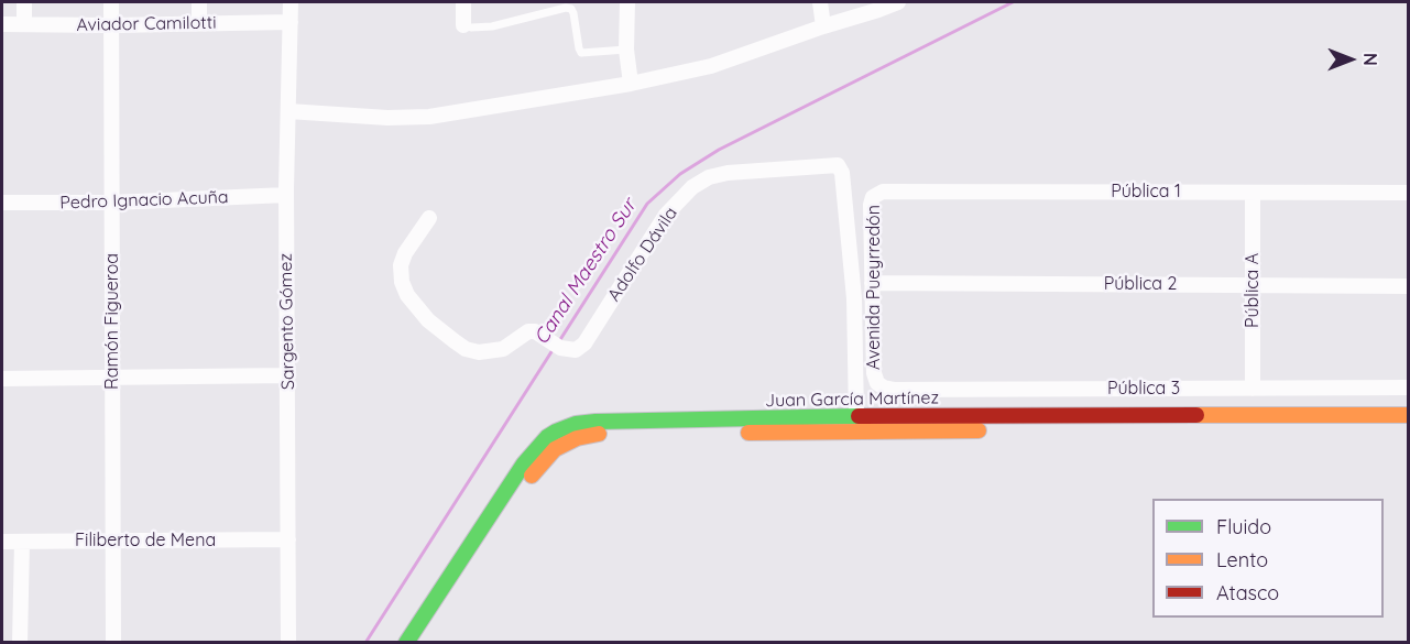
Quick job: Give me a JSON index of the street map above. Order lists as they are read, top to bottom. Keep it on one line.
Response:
{"streets":{"main road":["Juan García Martínez"],"street":["Aviador Camilotti","Pública 1","Pedro Ignacio Acuña","Adolfo Dávila","Pública 2","Avenida Pueyrredón","Pública A","Ramón Figueroa","Sargento Gómez","Pública 3","Filiberto de Mena"]},"crossings":[["Aviador Camilotti","Ramón Figueroa"],["Aviador Camilotti","Sargento Gómez"],["Pública 1","Avenida Pueyrredón"],["Pública 1","Pública A"],["Pedro Ignacio Acuña","Ramón Figueroa"],["Pedro Ignacio Acuña","Sargento Gómez"],["Adolfo Dávila","Juan García Martínez"],["Pública 2","Avenida Pueyrredón"],["Pública 2","Pública A"],["Avenida Pueyrredón","Pública 3"],["Pública A","Pública 3"],["Ramón Figueroa","Filiberto de Mena"],["Sargento Gómez","Filiberto de Mena"]],"water":["Canal Maestro Sur"],"legend":["Fluido","Lento","Atasco"],"north":"right"}
